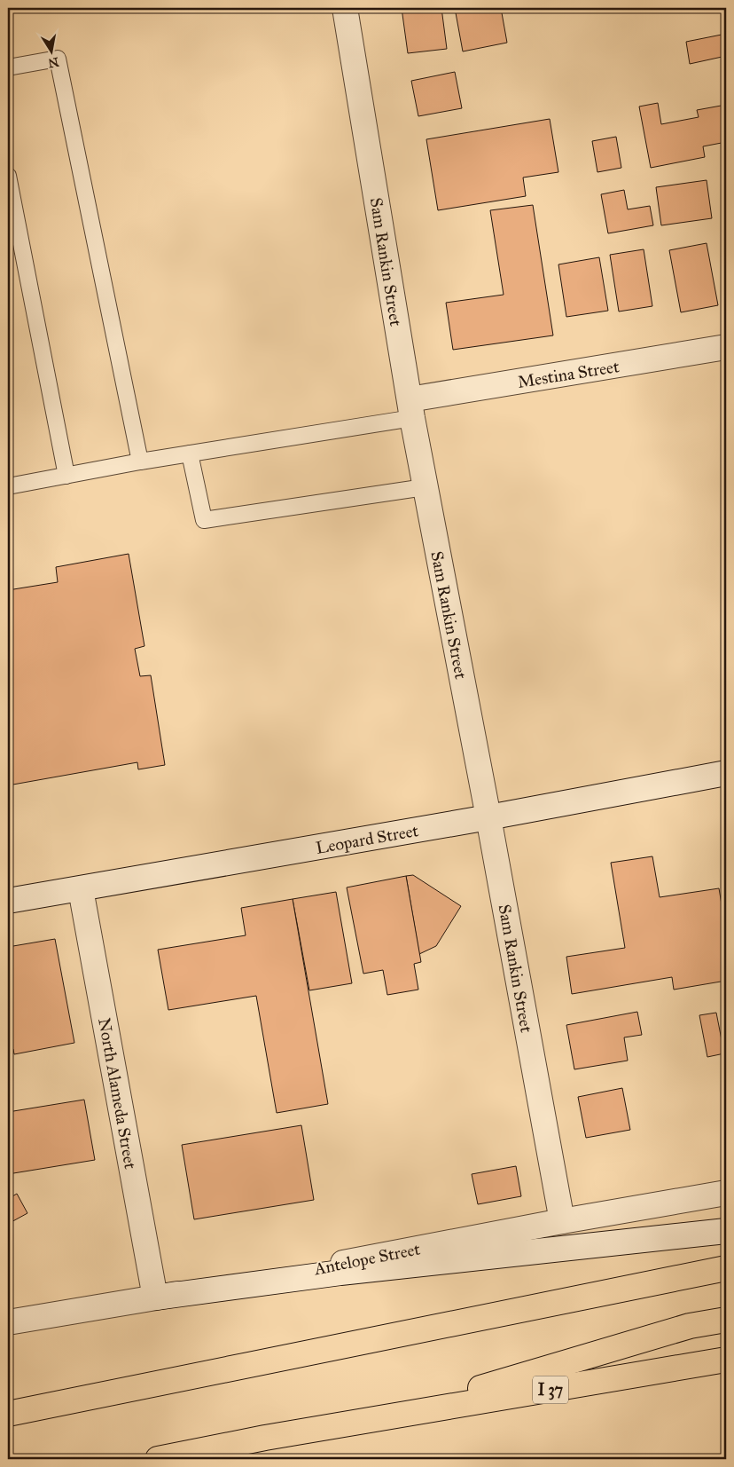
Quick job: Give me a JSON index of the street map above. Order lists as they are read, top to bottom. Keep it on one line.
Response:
{"streets":{"highway":["I 37"],"street":["Sam Rankin Street","Mestina Street","Leopard Street","North Alameda Street","Antelope Street"]},"crossings":[["Sam Rankin Street","Mestina Street"],["Sam Rankin Street","Leopard Street"],["Sam Rankin Street","Antelope Street"],["Leopard Street","North Alameda Street"],["North Alameda Street","Antelope Street"]],"north":"bottom"}
